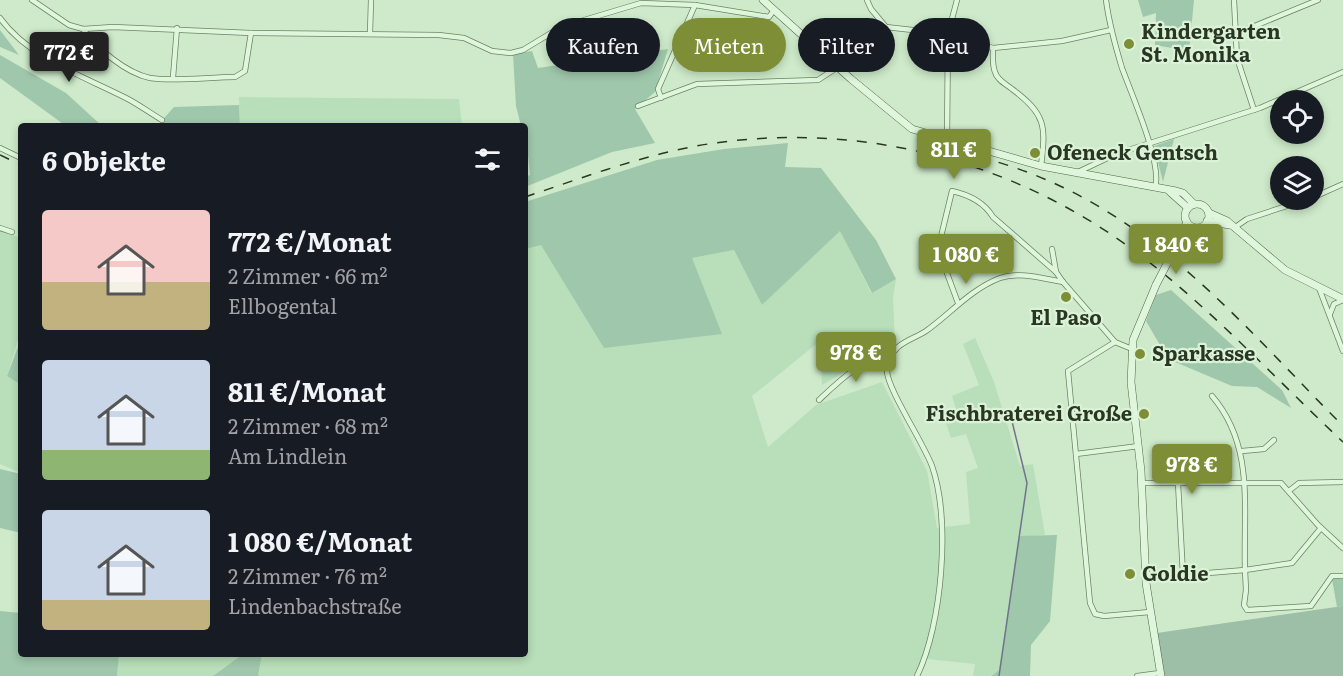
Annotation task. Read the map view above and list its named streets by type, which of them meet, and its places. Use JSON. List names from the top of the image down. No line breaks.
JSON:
{"places":["Kindergarten St. Monika","Ofeneck Gentsch","El Paso","Sparkasse","Fischbraterei Große","Goldie"],"page":{"chip":["Kaufen","Mieten","Filter","Neu"],"price":["772 €","811 €","1 840 €","1 080 €","978 €","978 €"],"heading":"6 Objekte","list":[{"name":"772 €/Monat","note":"2 Zimmer · 66 m² · Ellbogental"},{"name":"811 €/Monat","note":"2 Zimmer · 68 m² · Am Lindlein"},{"name":"1 080 €/Monat","note":"2 Zimmer · 76 m² · Lindenbachstraße"}]}}
